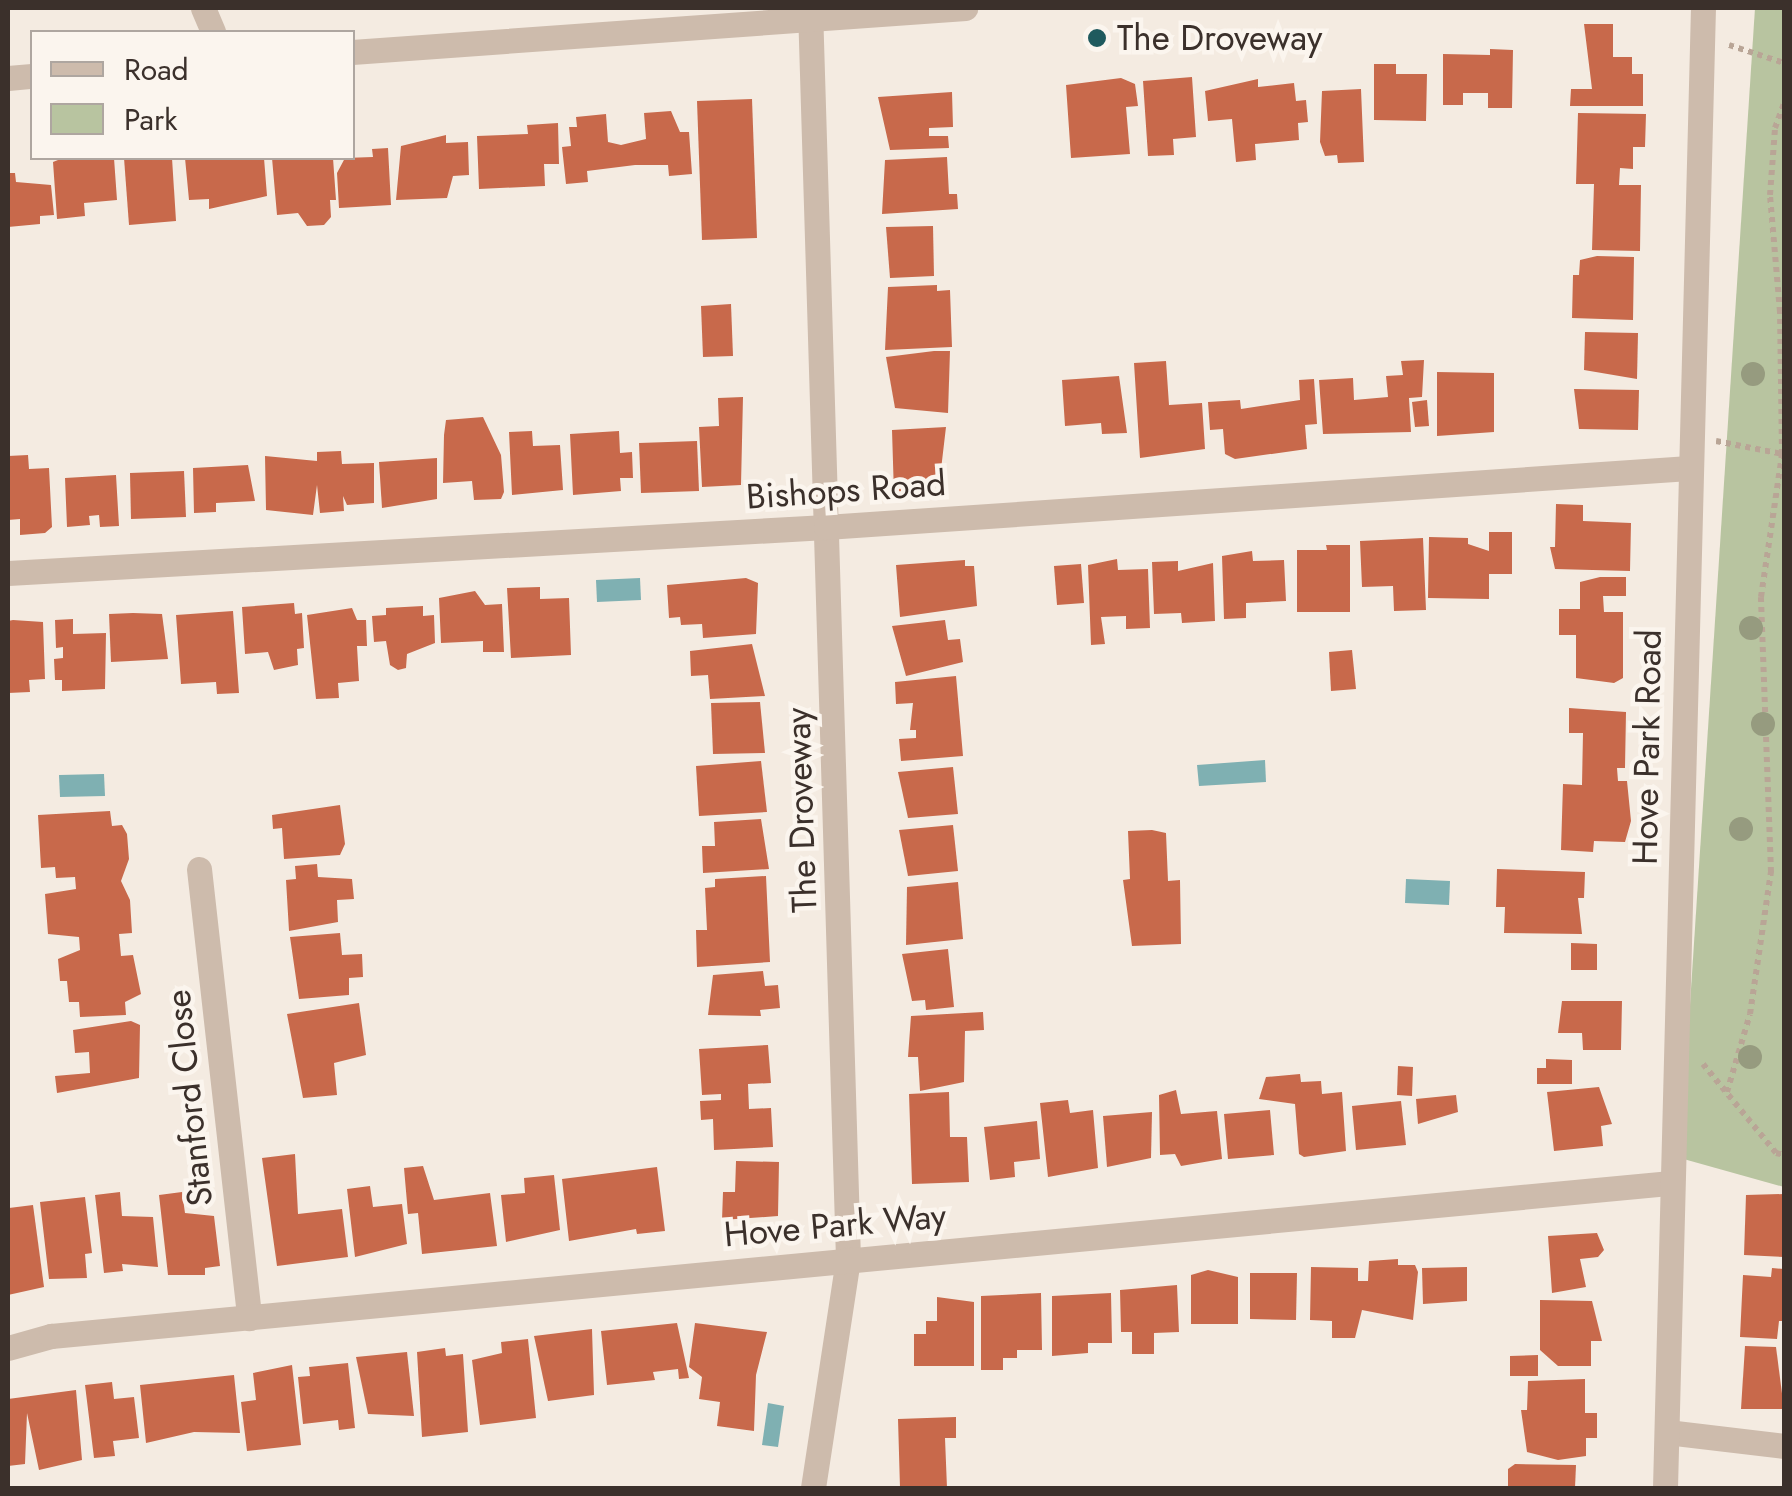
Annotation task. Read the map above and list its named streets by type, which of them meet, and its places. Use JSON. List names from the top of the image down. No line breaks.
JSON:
{"streets":{"street":["Bishops Road","Hove Park Road","The Droveway","Stanford Close","Hove Park Way"]},"crossings":[["Bishops Road","Hove Park Road"],["Bishops Road","The Droveway"],["Hove Park Road","Hove Park Way"],["The Droveway","Hove Park Way"],["Stanford Close","Hove Park Way"]],"places":["The Droveway"],"legend":["Road","Park"]}
